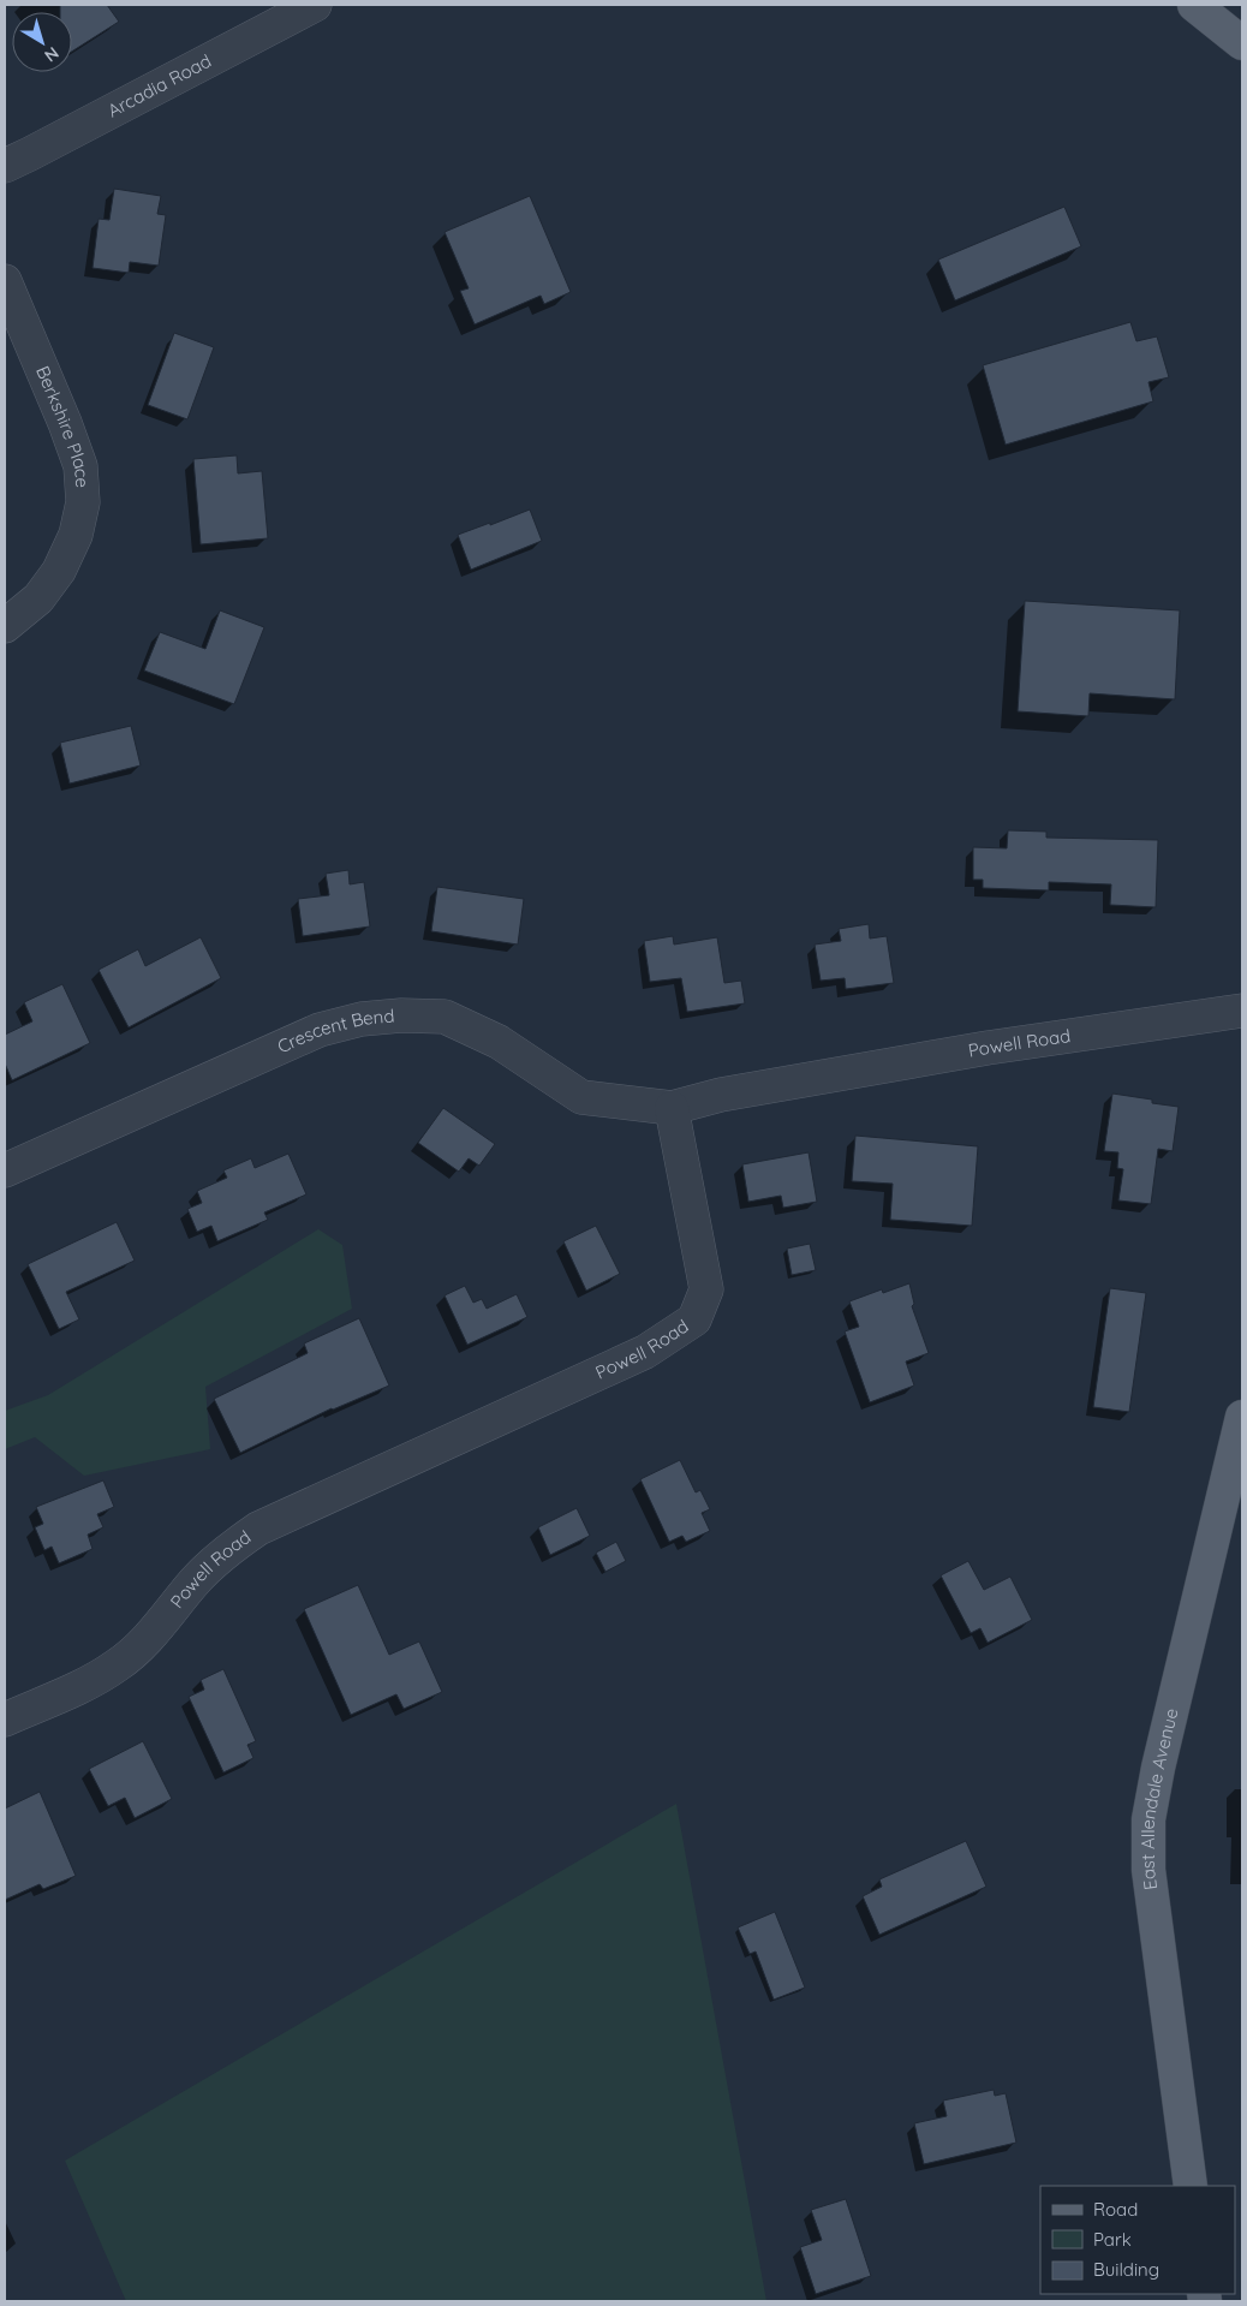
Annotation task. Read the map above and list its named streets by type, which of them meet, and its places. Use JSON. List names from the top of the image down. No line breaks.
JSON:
{"streets":{"main road":["East Allendale Avenue"],"street":["Arcadia Road","Berkshire Place","Crescent Bend","Powell Road"]},"crossings":[["Crescent Bend","Powell Road"]],"legend":["Road","Park","Building"],"north":"bottom right"}
